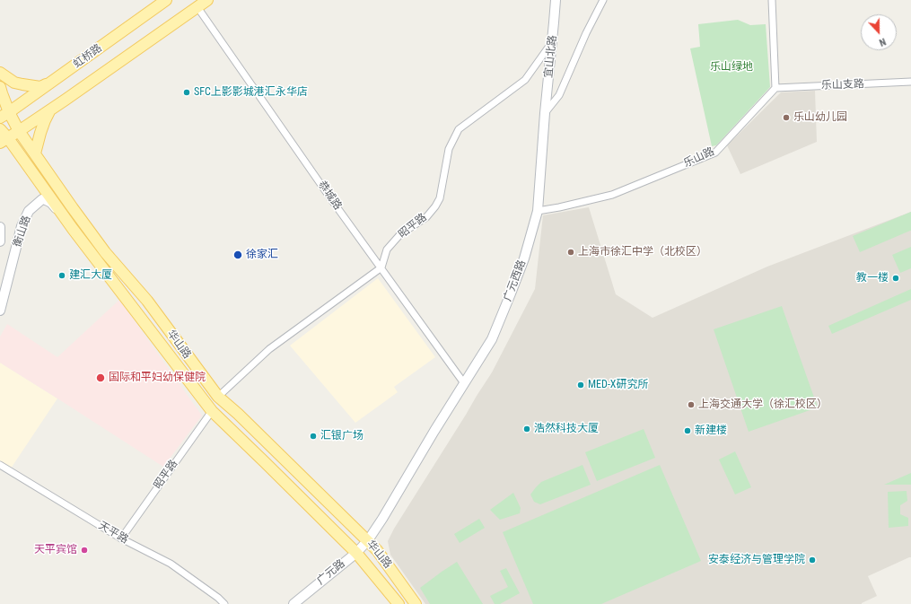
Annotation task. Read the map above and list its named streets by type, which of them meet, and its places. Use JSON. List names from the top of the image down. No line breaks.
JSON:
{"streets":{"main road":["虹桥路","华山路"],"street":["宜山北路","乐山支路","乐山路","恭城路","昭平路","衡山路","广元西路","天平路","广元路"]},"crossings":[["虹桥路","恭城路"],["虹桥路","华山路"],["宜山北路","昭平路"],["宜山北路","广元西路"],["乐山支路","乐山路"],["乐山路","广元西路"],["恭城路","昭平路"],["恭城路","广元西路"],["昭平路","华山路"],["昭平路","天平路"],["衡山路","华山路"],["广元西路","华山路"],["广元西路","广元路"],["华山路","广元路"]],"parks":["乐山绿地"],"places":["SFC上影影城港汇永华店","乐山幼儿园","上海市徐汇中学（北校区）","徐家汇","建汇大厦","教一楼","国际和平妇幼保健院","MED-X研究所","上海交通大学（徐汇校区）","浩然科技大厦","新建楼","汇银广场","天平宾馆","安泰经济与管理学院"],"north":"bottom"}
